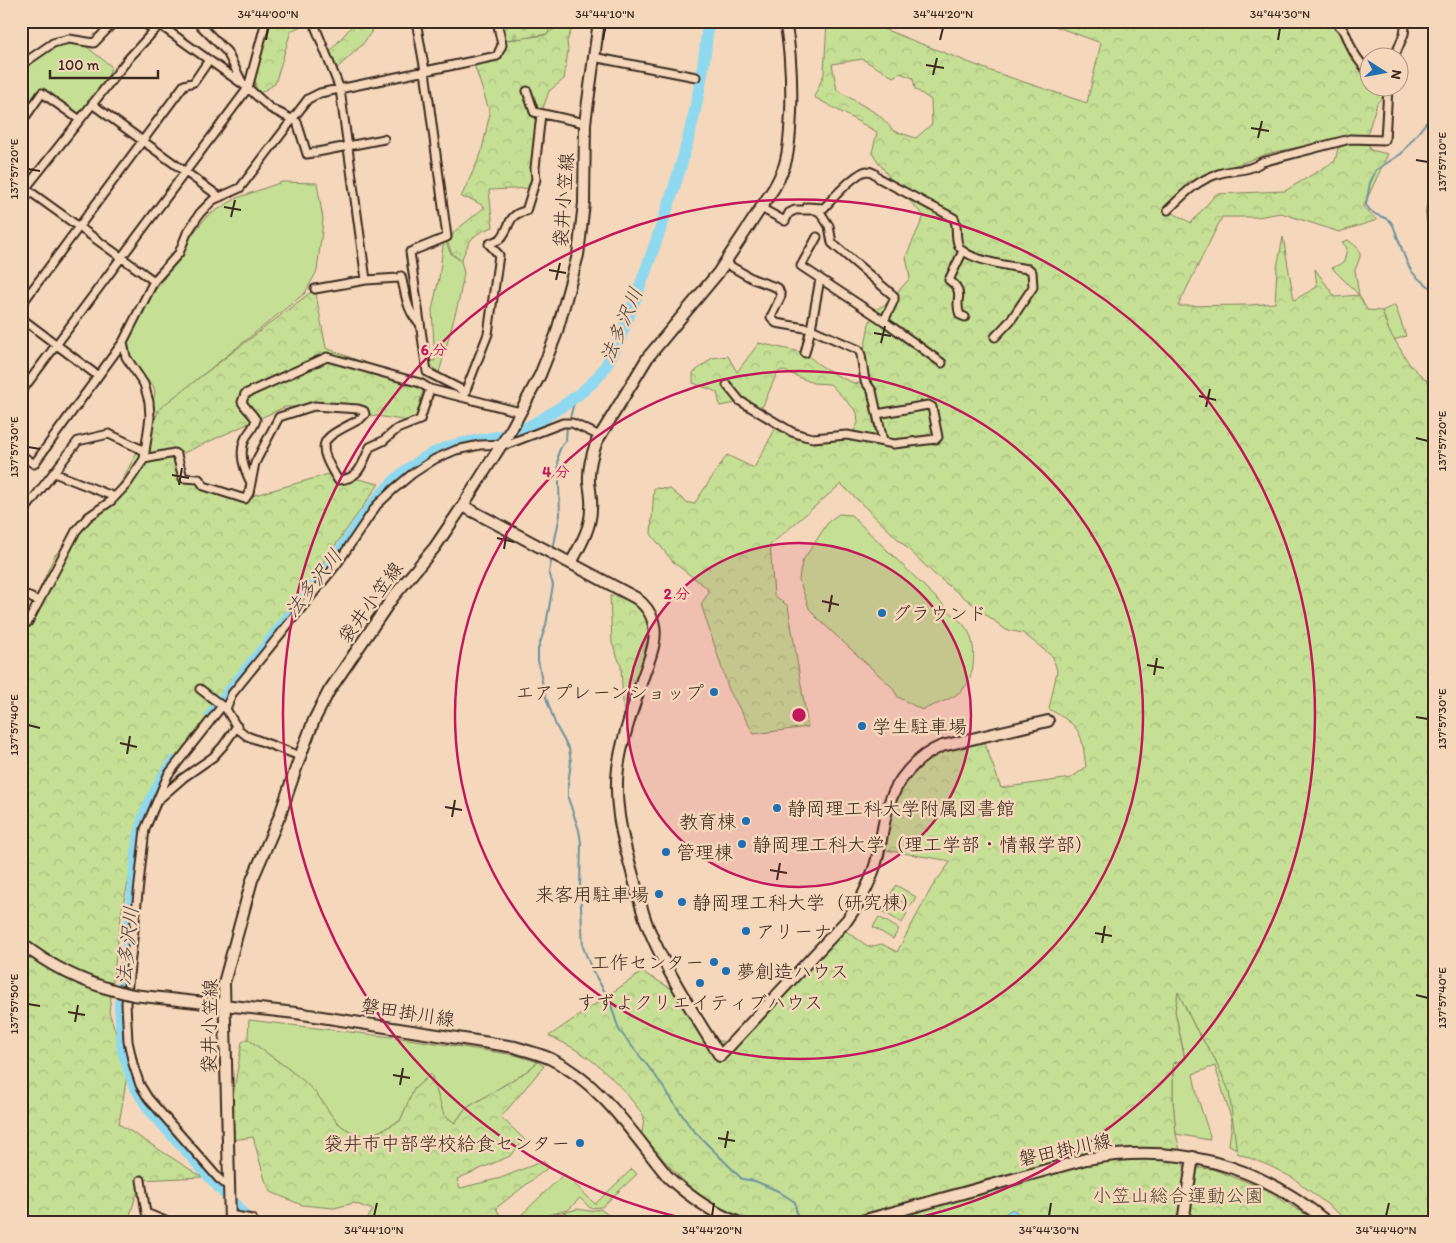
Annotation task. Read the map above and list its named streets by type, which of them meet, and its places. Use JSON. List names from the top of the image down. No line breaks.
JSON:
{"streets":{"main road":["袋井小笠線","磐田掛川線"]},"crossings":[["袋井小笠線","磐田掛川線"]],"water":["法多沢川"],"parks":["小笠山総合運動公園"],"places":["グラウンド","エアプレーンショップ","学生駐車場","静岡理工科大学附属図書館","教育棟","静岡理工科大学（理工学部・情報学部）","管理棟","来客用駐車場","静岡理工科大学（研究棟）","アリーナ","工作センター","夢創造ハウス","すずよクリエイティブハウス","袋井市中部学校給食センター"],"scale_bar":"100 m","north":"right","coordinates":["34°44'00\"N","34°44'10\"N","34°44'20\"N","34°44'30\"N","137°57'10\"E","137°57'20\"E","137°57'30\"E","137°57'40\"E","137°57'50\"E","34°44'40\"N"],"rings":["6 分","4 分","2 分"]}
